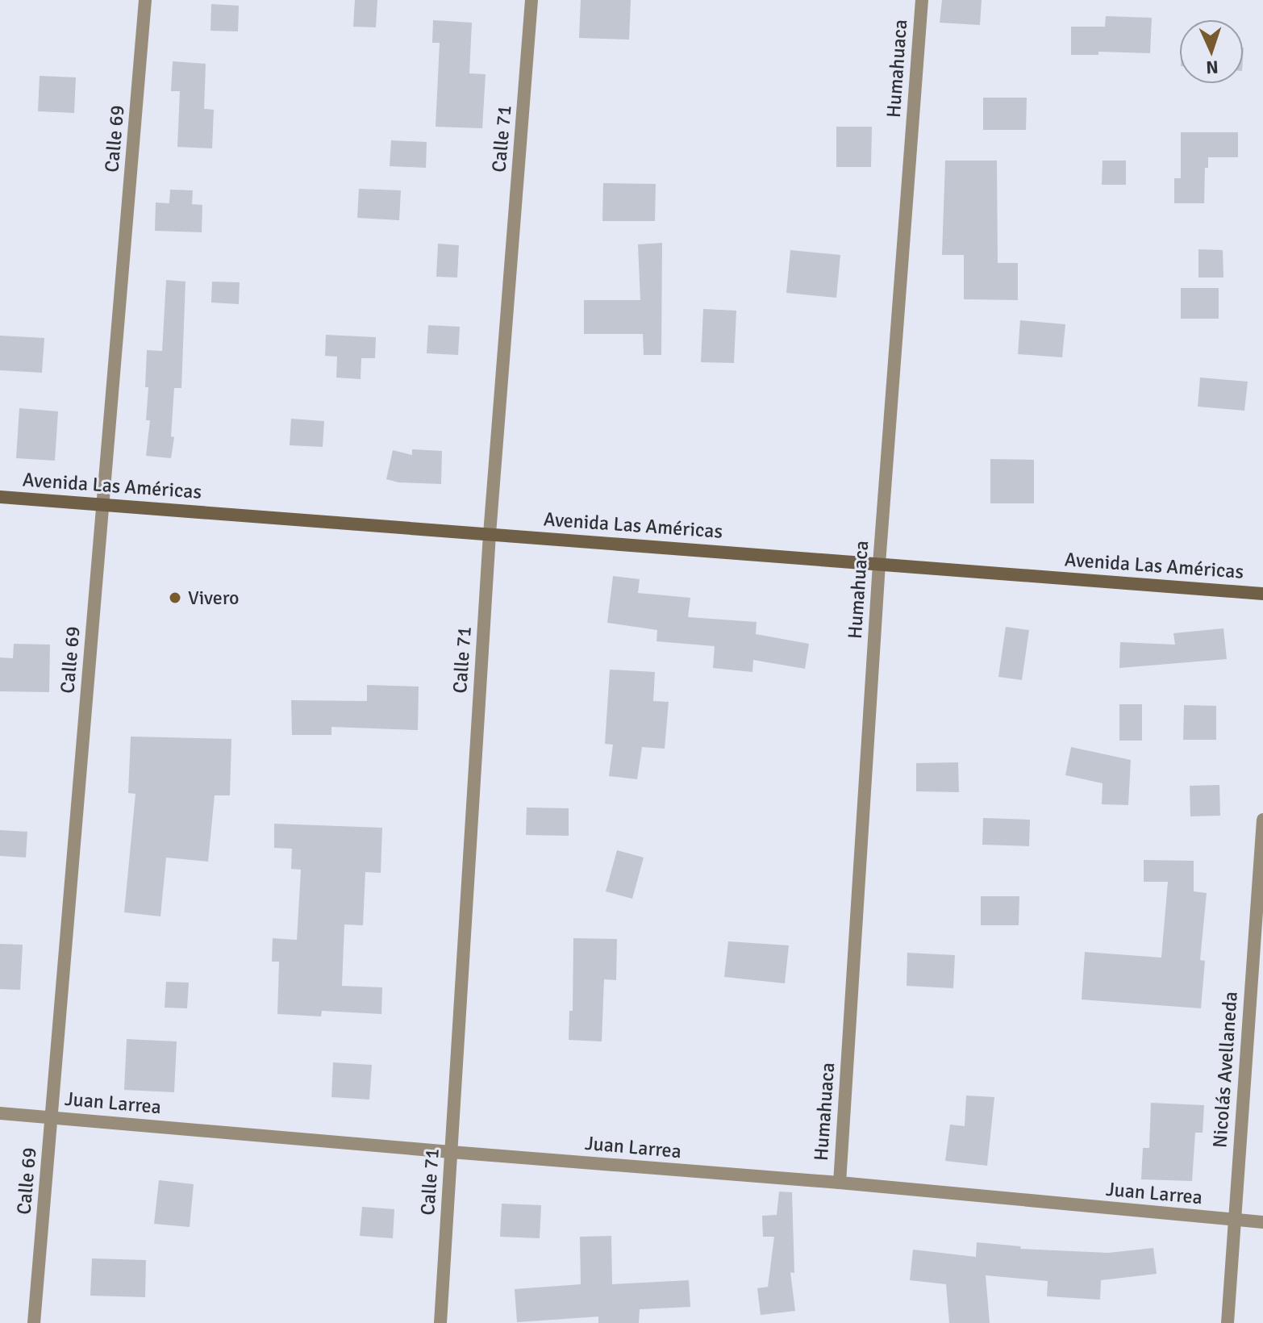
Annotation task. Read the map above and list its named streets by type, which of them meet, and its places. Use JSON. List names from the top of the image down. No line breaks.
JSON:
{"streets":{"main road":["Avenida Las Américas"],"street":["Humahuaca","Calle 69","Calle 71","Nicolás Avellaneda","Juan Larrea"]},"crossings":[["Humahuaca","Avenida Las Américas"],["Humahuaca","Juan Larrea"],["Calle 69","Avenida Las Américas"],["Calle 69","Juan Larrea"],["Calle 71","Avenida Las Américas"],["Calle 71","Juan Larrea"],["Nicolás Avellaneda","Juan Larrea"]],"places":["Vivero"],"north":"bottom"}
